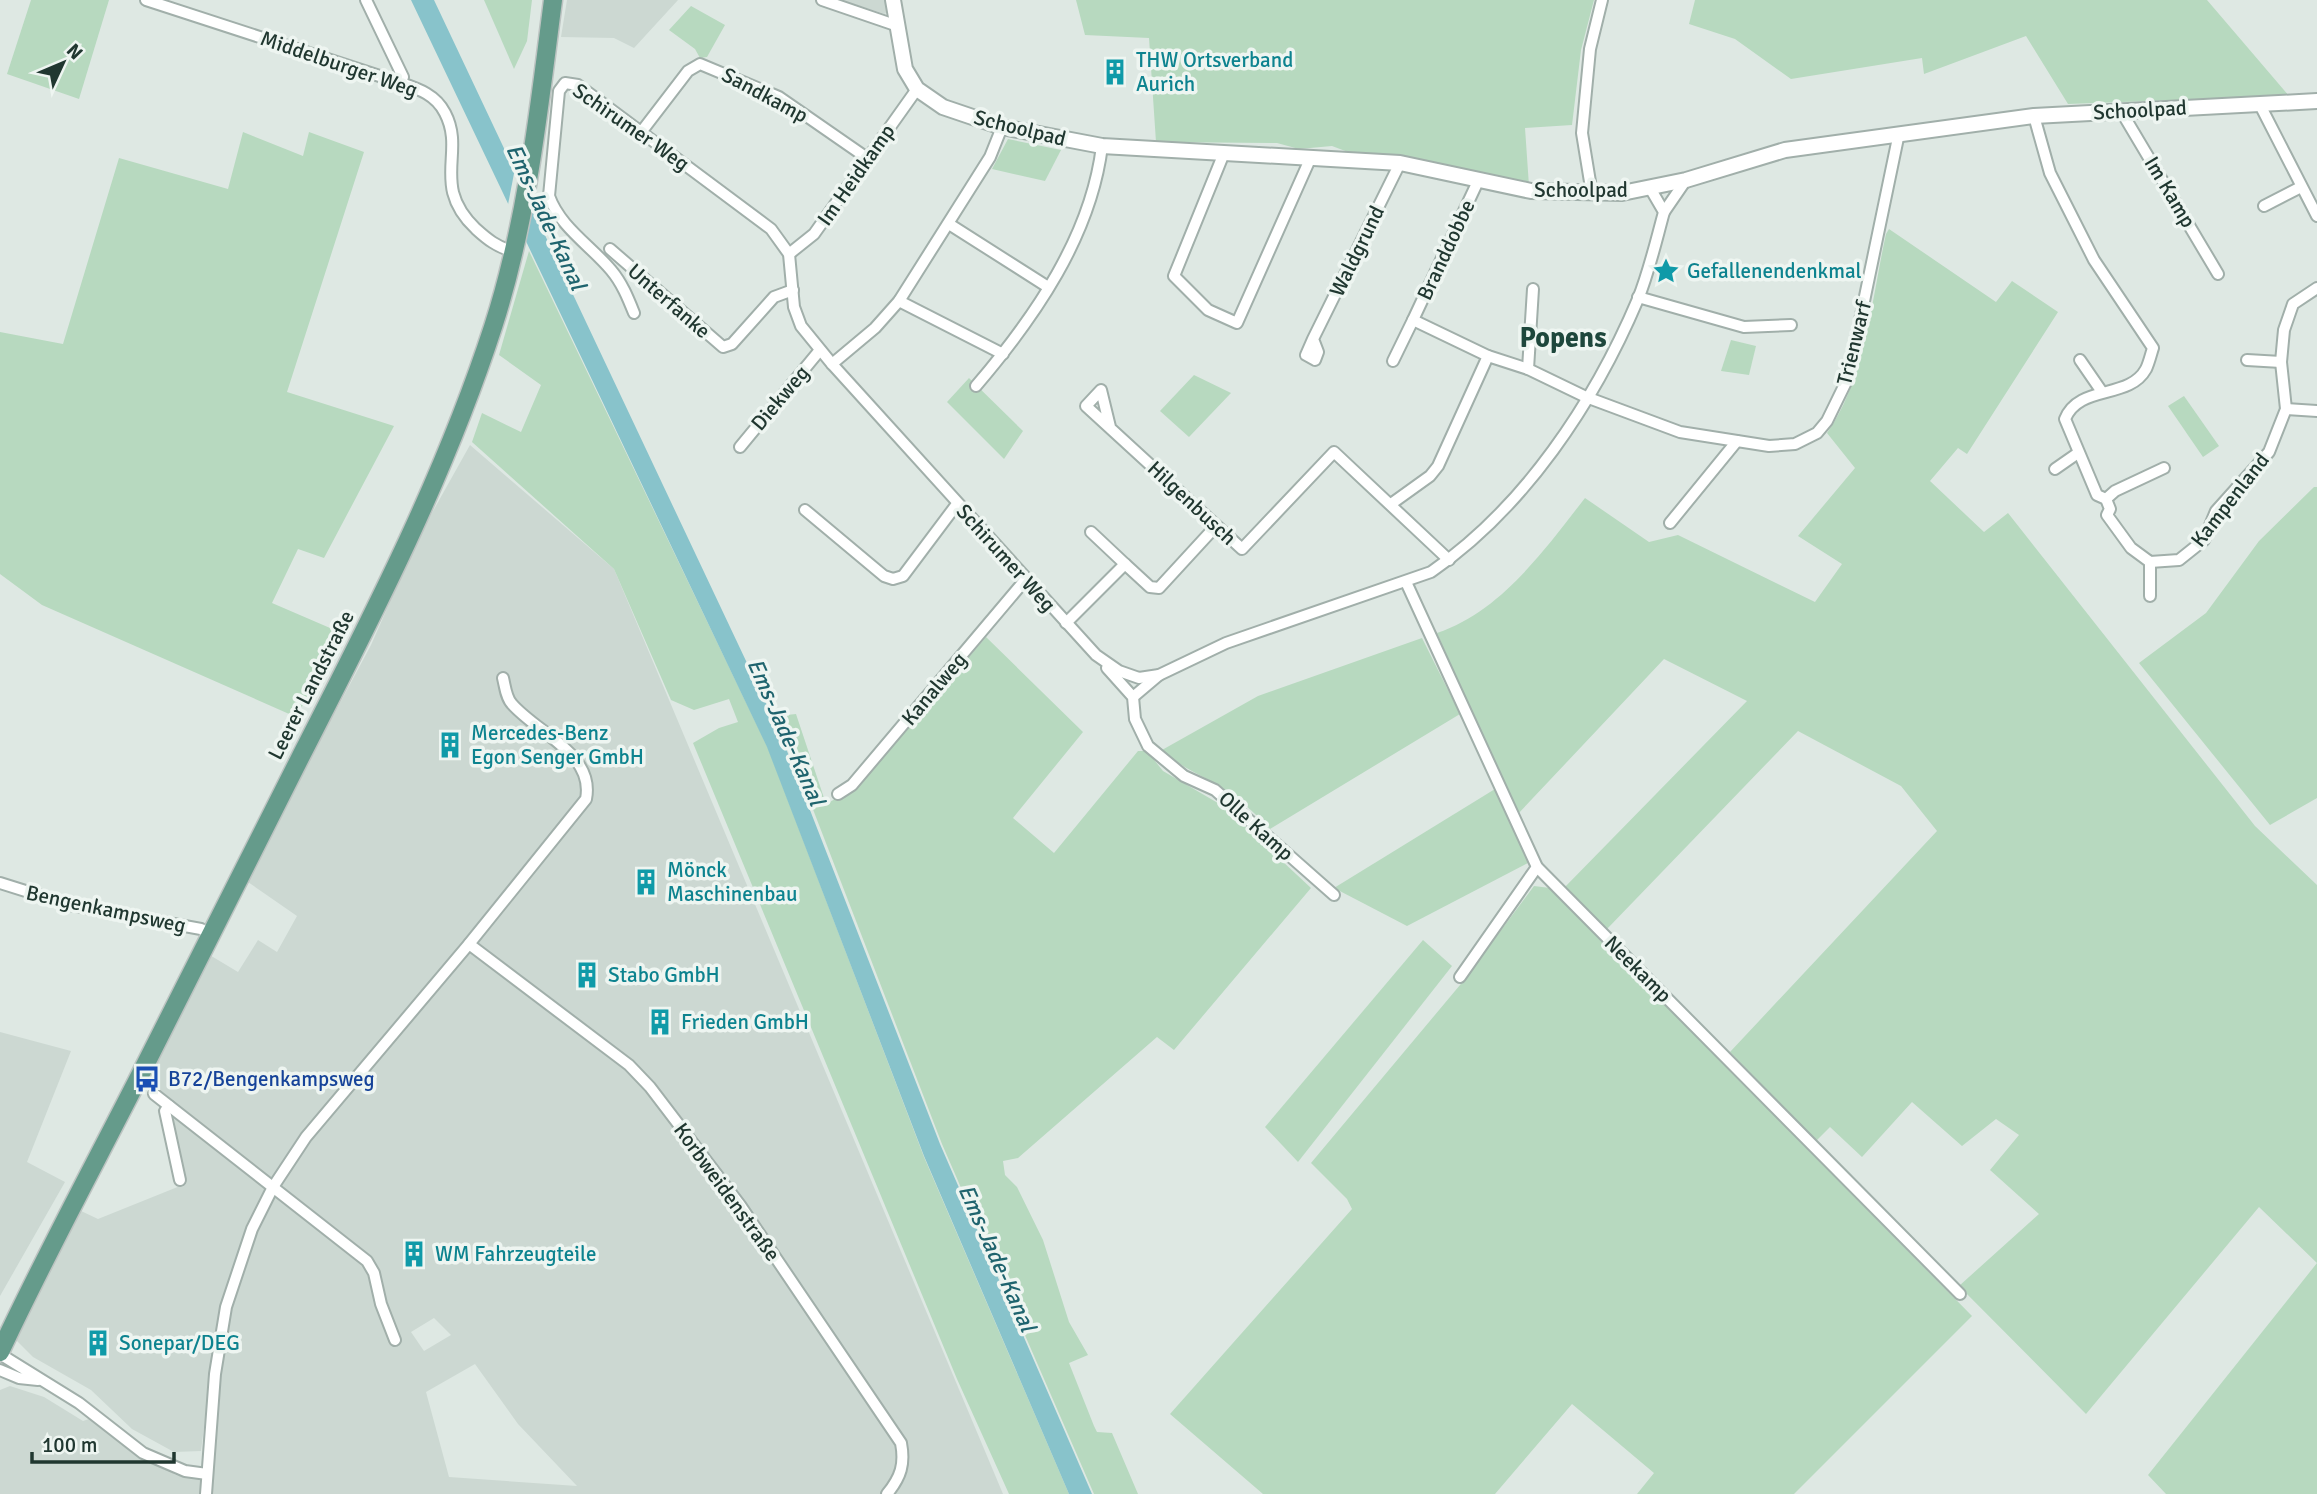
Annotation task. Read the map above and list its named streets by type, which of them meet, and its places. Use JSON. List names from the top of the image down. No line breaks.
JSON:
{"streets":{"main road":["Leerer Landstraße"],"street":["Middelburger Weg","Sandkamp","Schoolpad","Schirumer Weg","Im Heidkamp","Im Kamp","Branddobbe","Waldgrund","Unterfanke","Trienwarf","Diekweg","Kampenland","Hilgenbusch","Kanalweg","Olle Kamp","Bengenkampsweg","Neekamp","Korbweidenstraße"]},"crossings":[["Middelburger Weg","Leerer Landstraße"],["Sandkamp","Schirumer Weg"],["Sandkamp","Im Heidkamp"],["Schoolpad","Im Heidkamp"],["Schoolpad","Im Kamp"],["Schoolpad","Branddobbe"],["Schoolpad","Waldgrund"],["Schoolpad","Trienwarf"],["Schirumer Weg","Im Heidkamp"],["Schirumer Weg","Unterfanke"],["Schirumer Weg","Diekweg"],["Schirumer Weg","Kanalweg"],["Schirumer Weg","Olle Kamp"],["Branddobbe","Trienwarf"],["Leerer Landstraße","Bengenkampsweg"]],"districts":["Popens"],"water":["Ems-Jade-Kanal"],"places":{"building":["THW Ortsverband Aurich","Mercedes-Benz Egon Senger GmbH","Mönck Maschinenbau","Stabo GmbH","Frieden GmbH","WM Fahrzeugteile","Sonepar/DEG"],"place":["Gefallenendenkmal"],"bus stop":["B72/Bengenkampsweg"]},"scale_bar":"100 m","north":"top right"}
